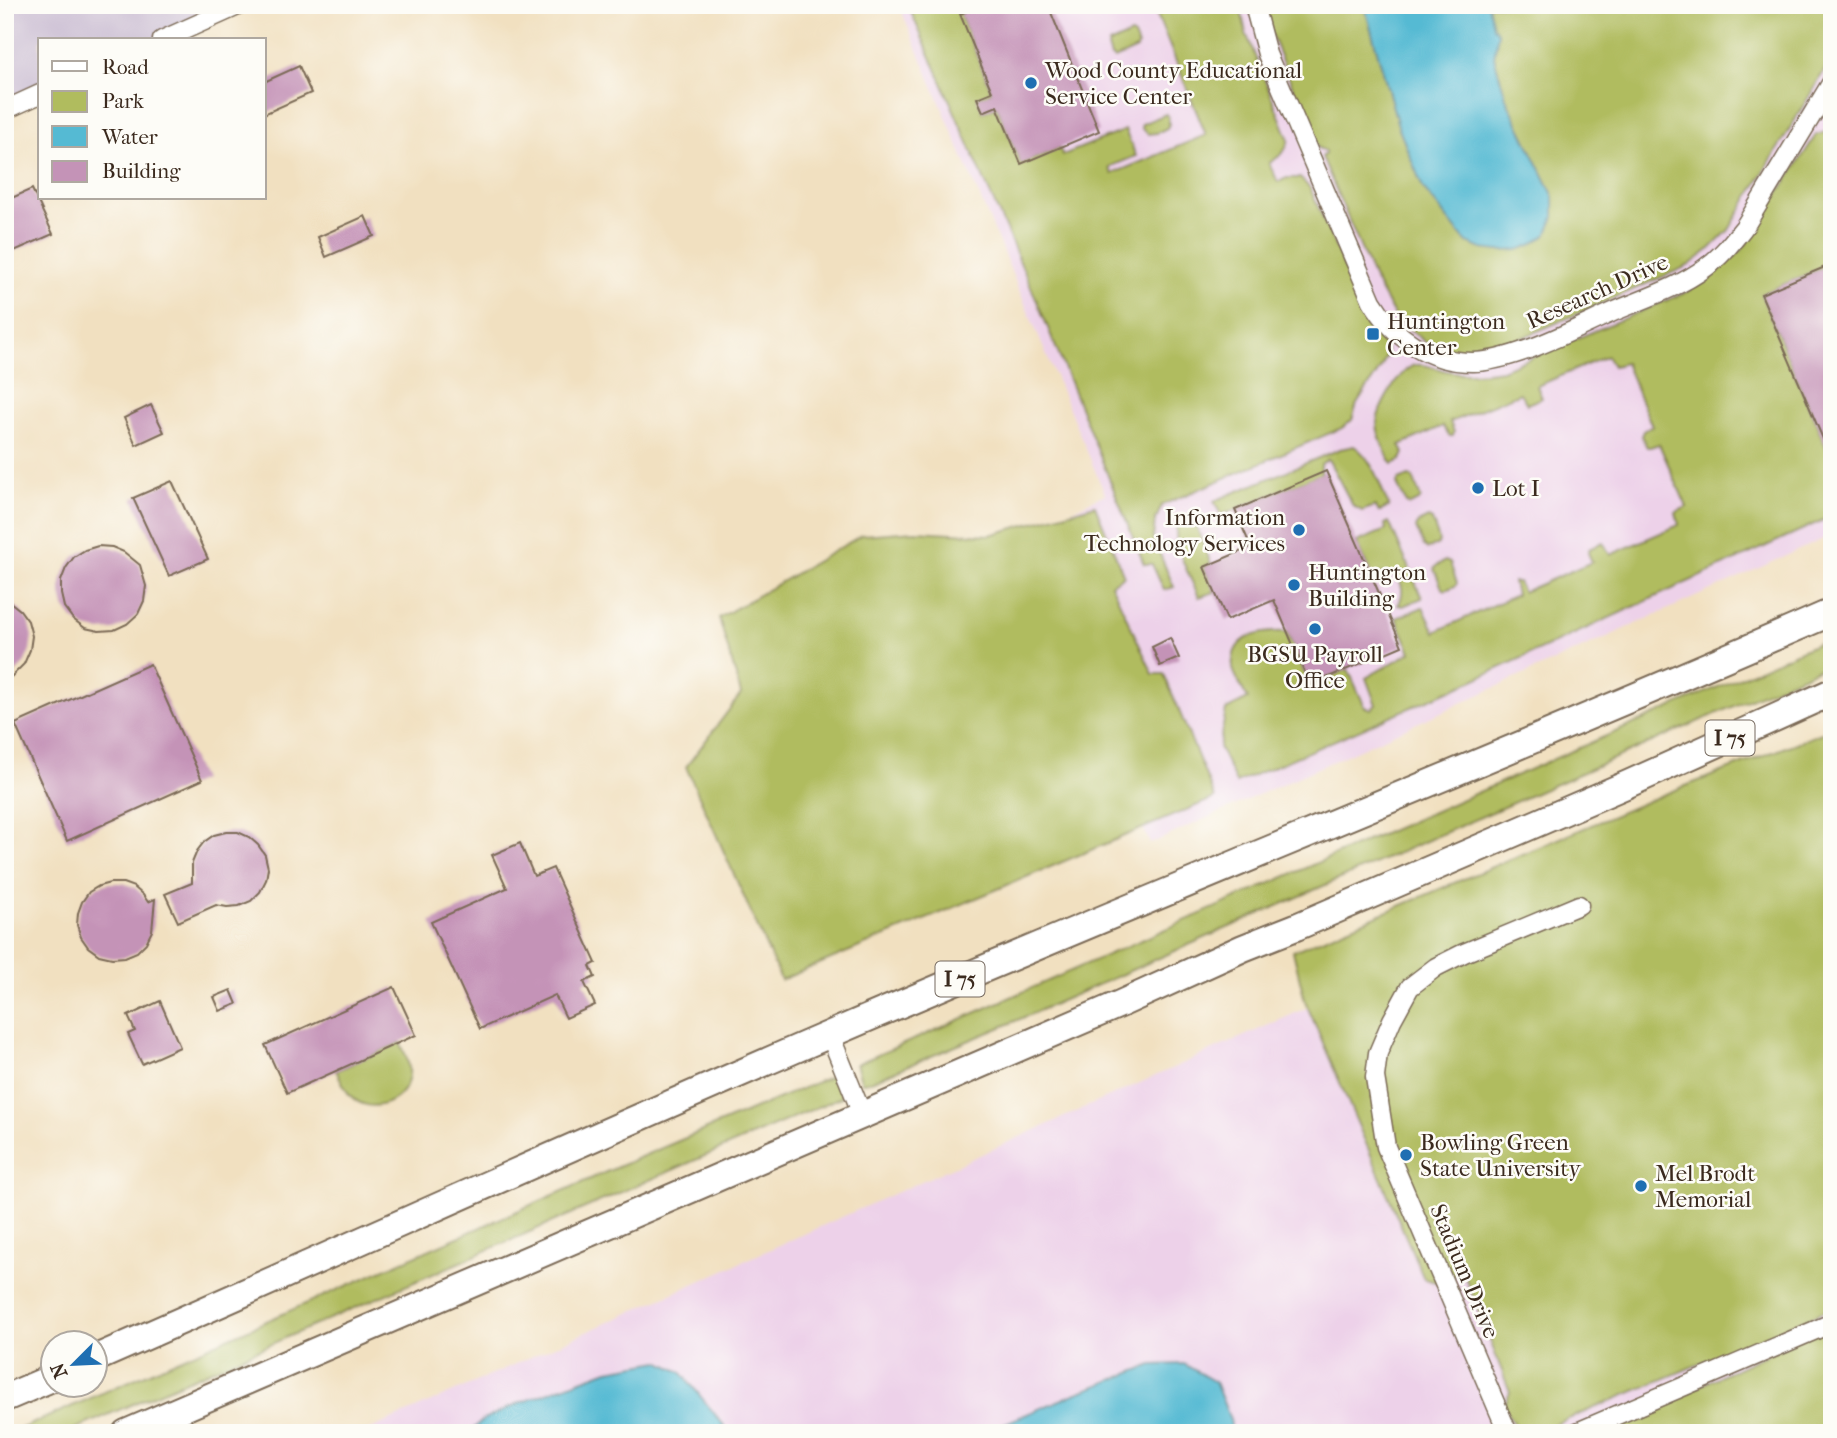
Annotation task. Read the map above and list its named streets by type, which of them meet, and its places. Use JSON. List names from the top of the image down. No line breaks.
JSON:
{"streets":{"highway":["I 75"],"street":["Research Drive","Stadium Drive"]},"places":{"other":["Wood County Educational Service Center","Lot I","Information Technology Services","Huntington Building","BGSU Payroll Office","Bowling Green State University","Mel Brodt Memorial"],"transit":["Huntington Center"]},"legend":["Road","Park","Water","Building"],"north":"bottom left"}
